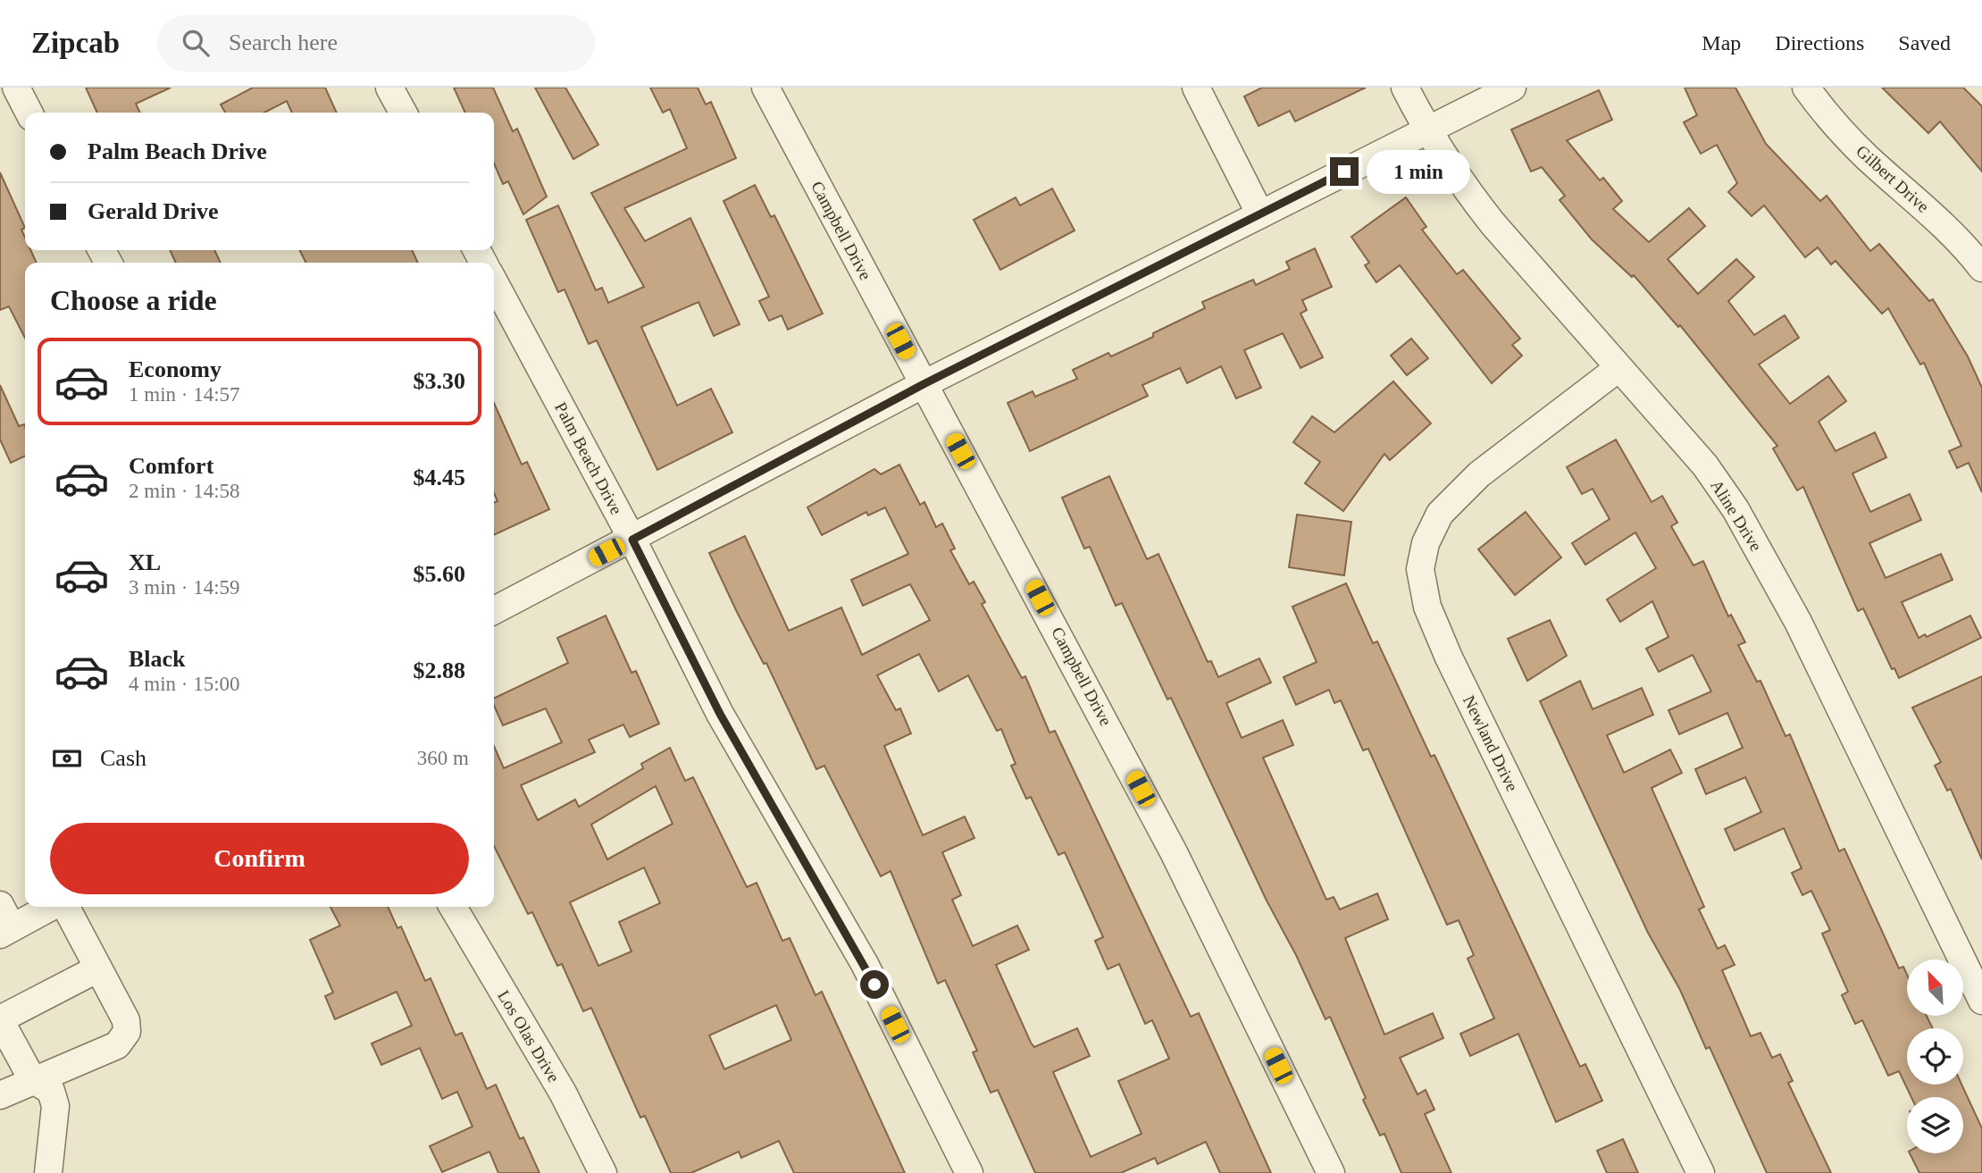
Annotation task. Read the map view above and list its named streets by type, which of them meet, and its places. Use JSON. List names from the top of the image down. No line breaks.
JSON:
{"streets":{"street":["Gilbert Drive","Campbell Drive","Palm Beach Drive","Aline Drive","Newland Drive","Los Olas Drive"]},"crossings":[["Aline Drive","Newland Drive"]],"north":"top left","page":{"header":"Zipcab","search":"Search here","nav":["Map","Directions","Saved"],"banner":["Palm Beach Drive","Gerald Drive"],"bubble":"1 min","heading":"Choose a ride","list":[{"name":"Economy","note":"1 min · 14:57","value":"$3.30"},{"name":"Comfort","note":"2 min · 14:58","value":"$4.45"},{"name":"XL","note":"3 min · 14:59","value":"$5.60"},{"name":"Black","note":"4 min · 15:00","value":"$2.88"}],"pay":["Cash","360 m"],"buttons":"Confirm"}}
